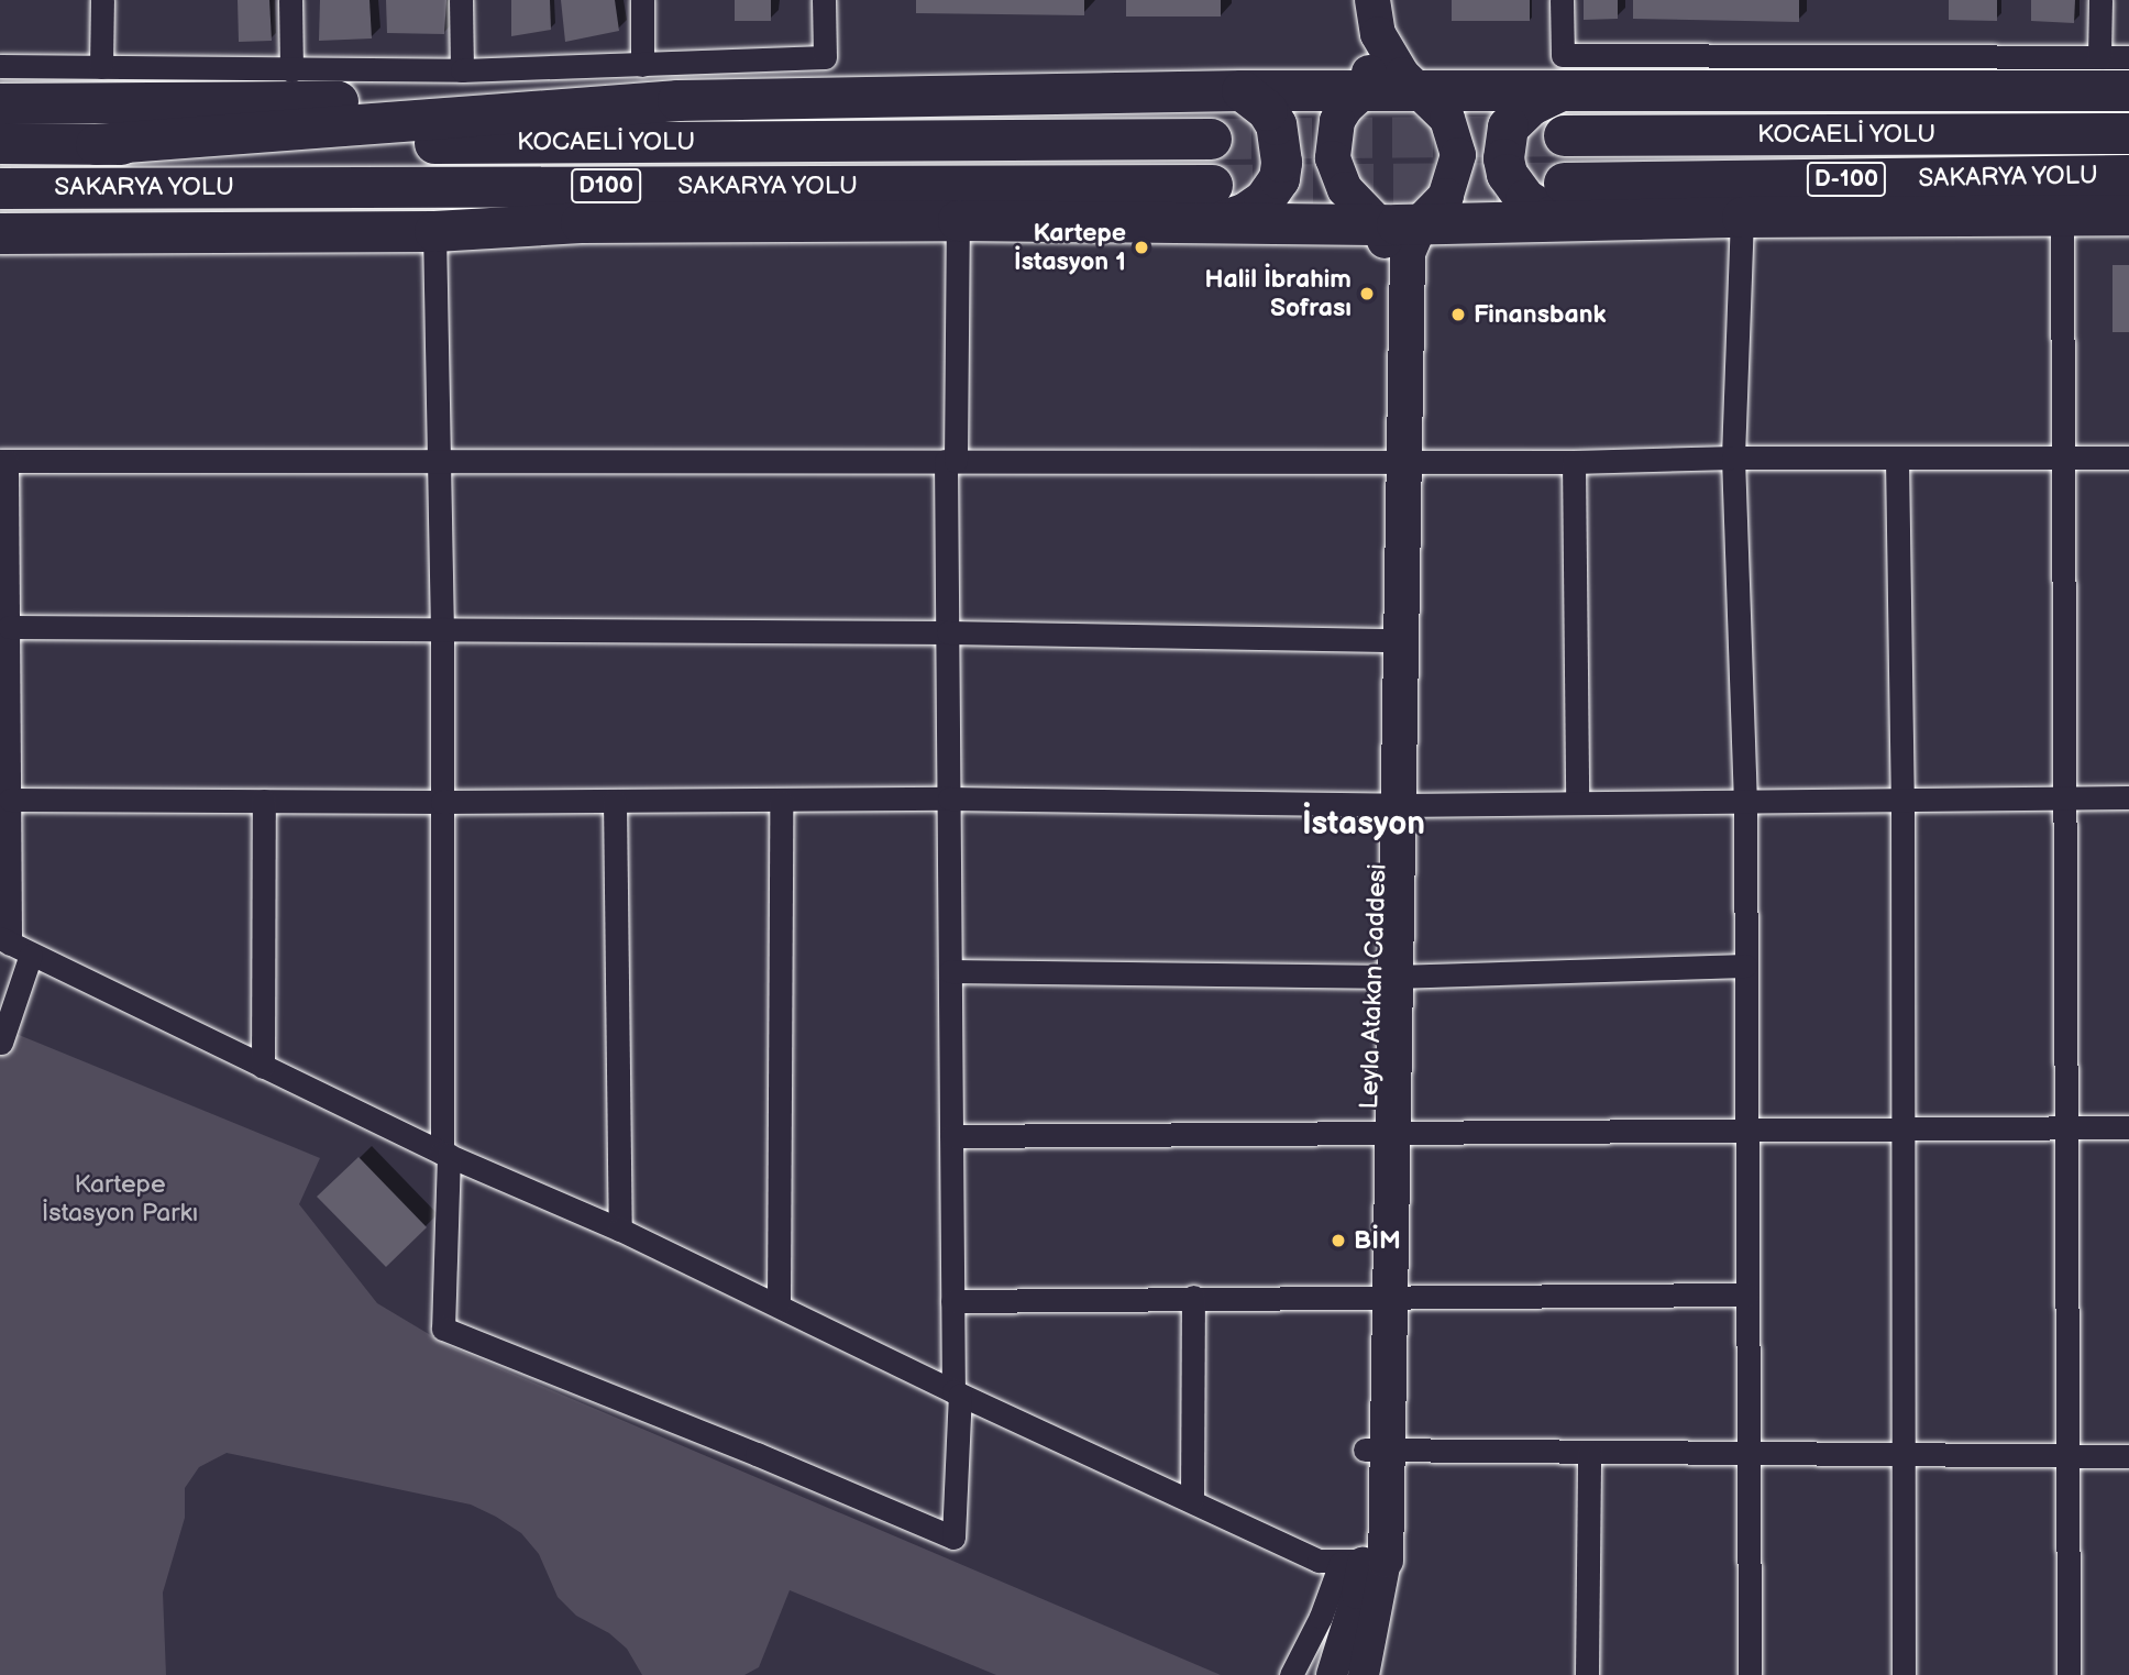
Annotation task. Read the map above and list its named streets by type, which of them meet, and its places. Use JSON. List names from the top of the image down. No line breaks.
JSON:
{"streets":{"highway":["KOCAELİ YOLU","SAKARYA YOLU","D-100","D100"],"main road":["Leyla Atakan Caddesi"]},"districts":["İstasyon"],"parks":["Kartepe İstasyon Parkı"],"places":["Kartepe İstasyon 1","Halil İbrahim Sofrası","Finansbank","BİM"]}
